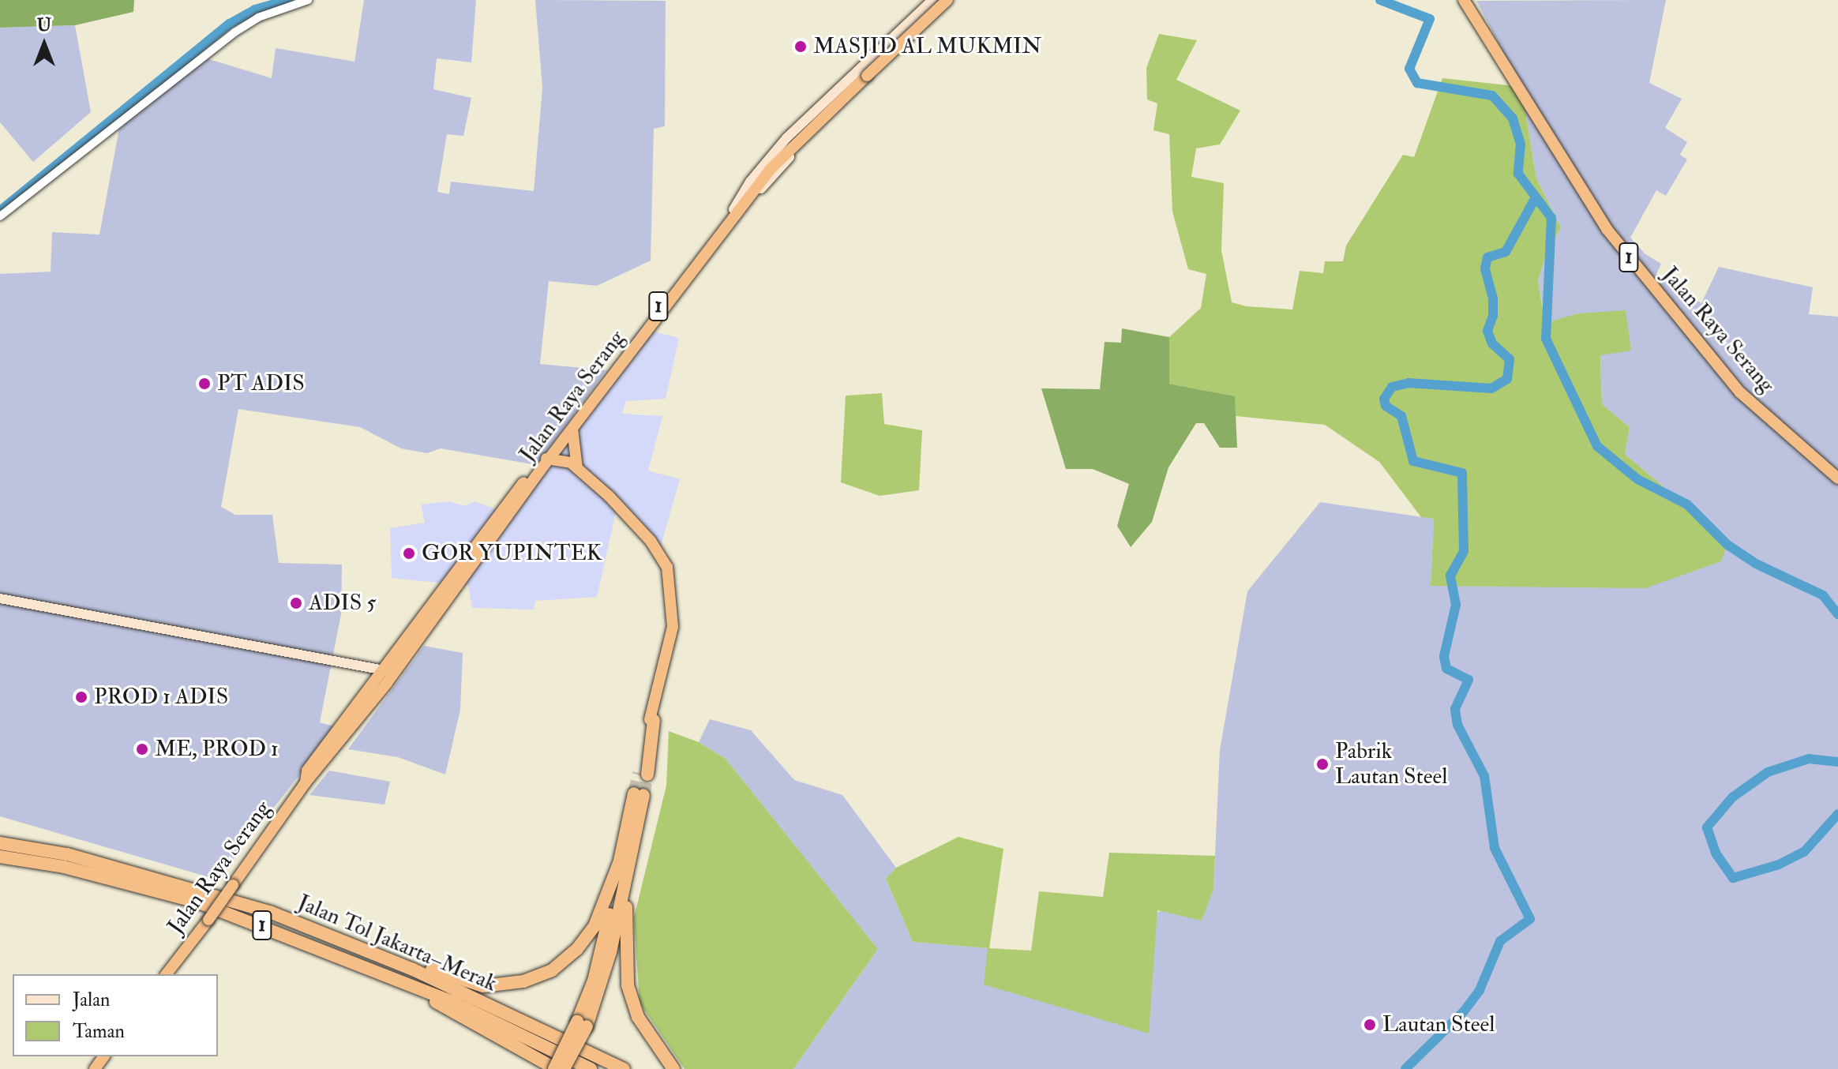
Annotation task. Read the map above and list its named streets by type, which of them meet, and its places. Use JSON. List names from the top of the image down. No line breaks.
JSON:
{"streets":{"highway":["1","Jalan Raya Serang","Jalan Tol Jakarta–Merak"]},"places":["MASJID AL MUKMIN","PT ADIS","GOR YUPINTEK","ADIS 5","PROD 1 ADIS","ME, PROD 1","Pabrik Lautan Steel","Lautan Steel"],"legend":["Jalan","Taman"],"north":"top"}
